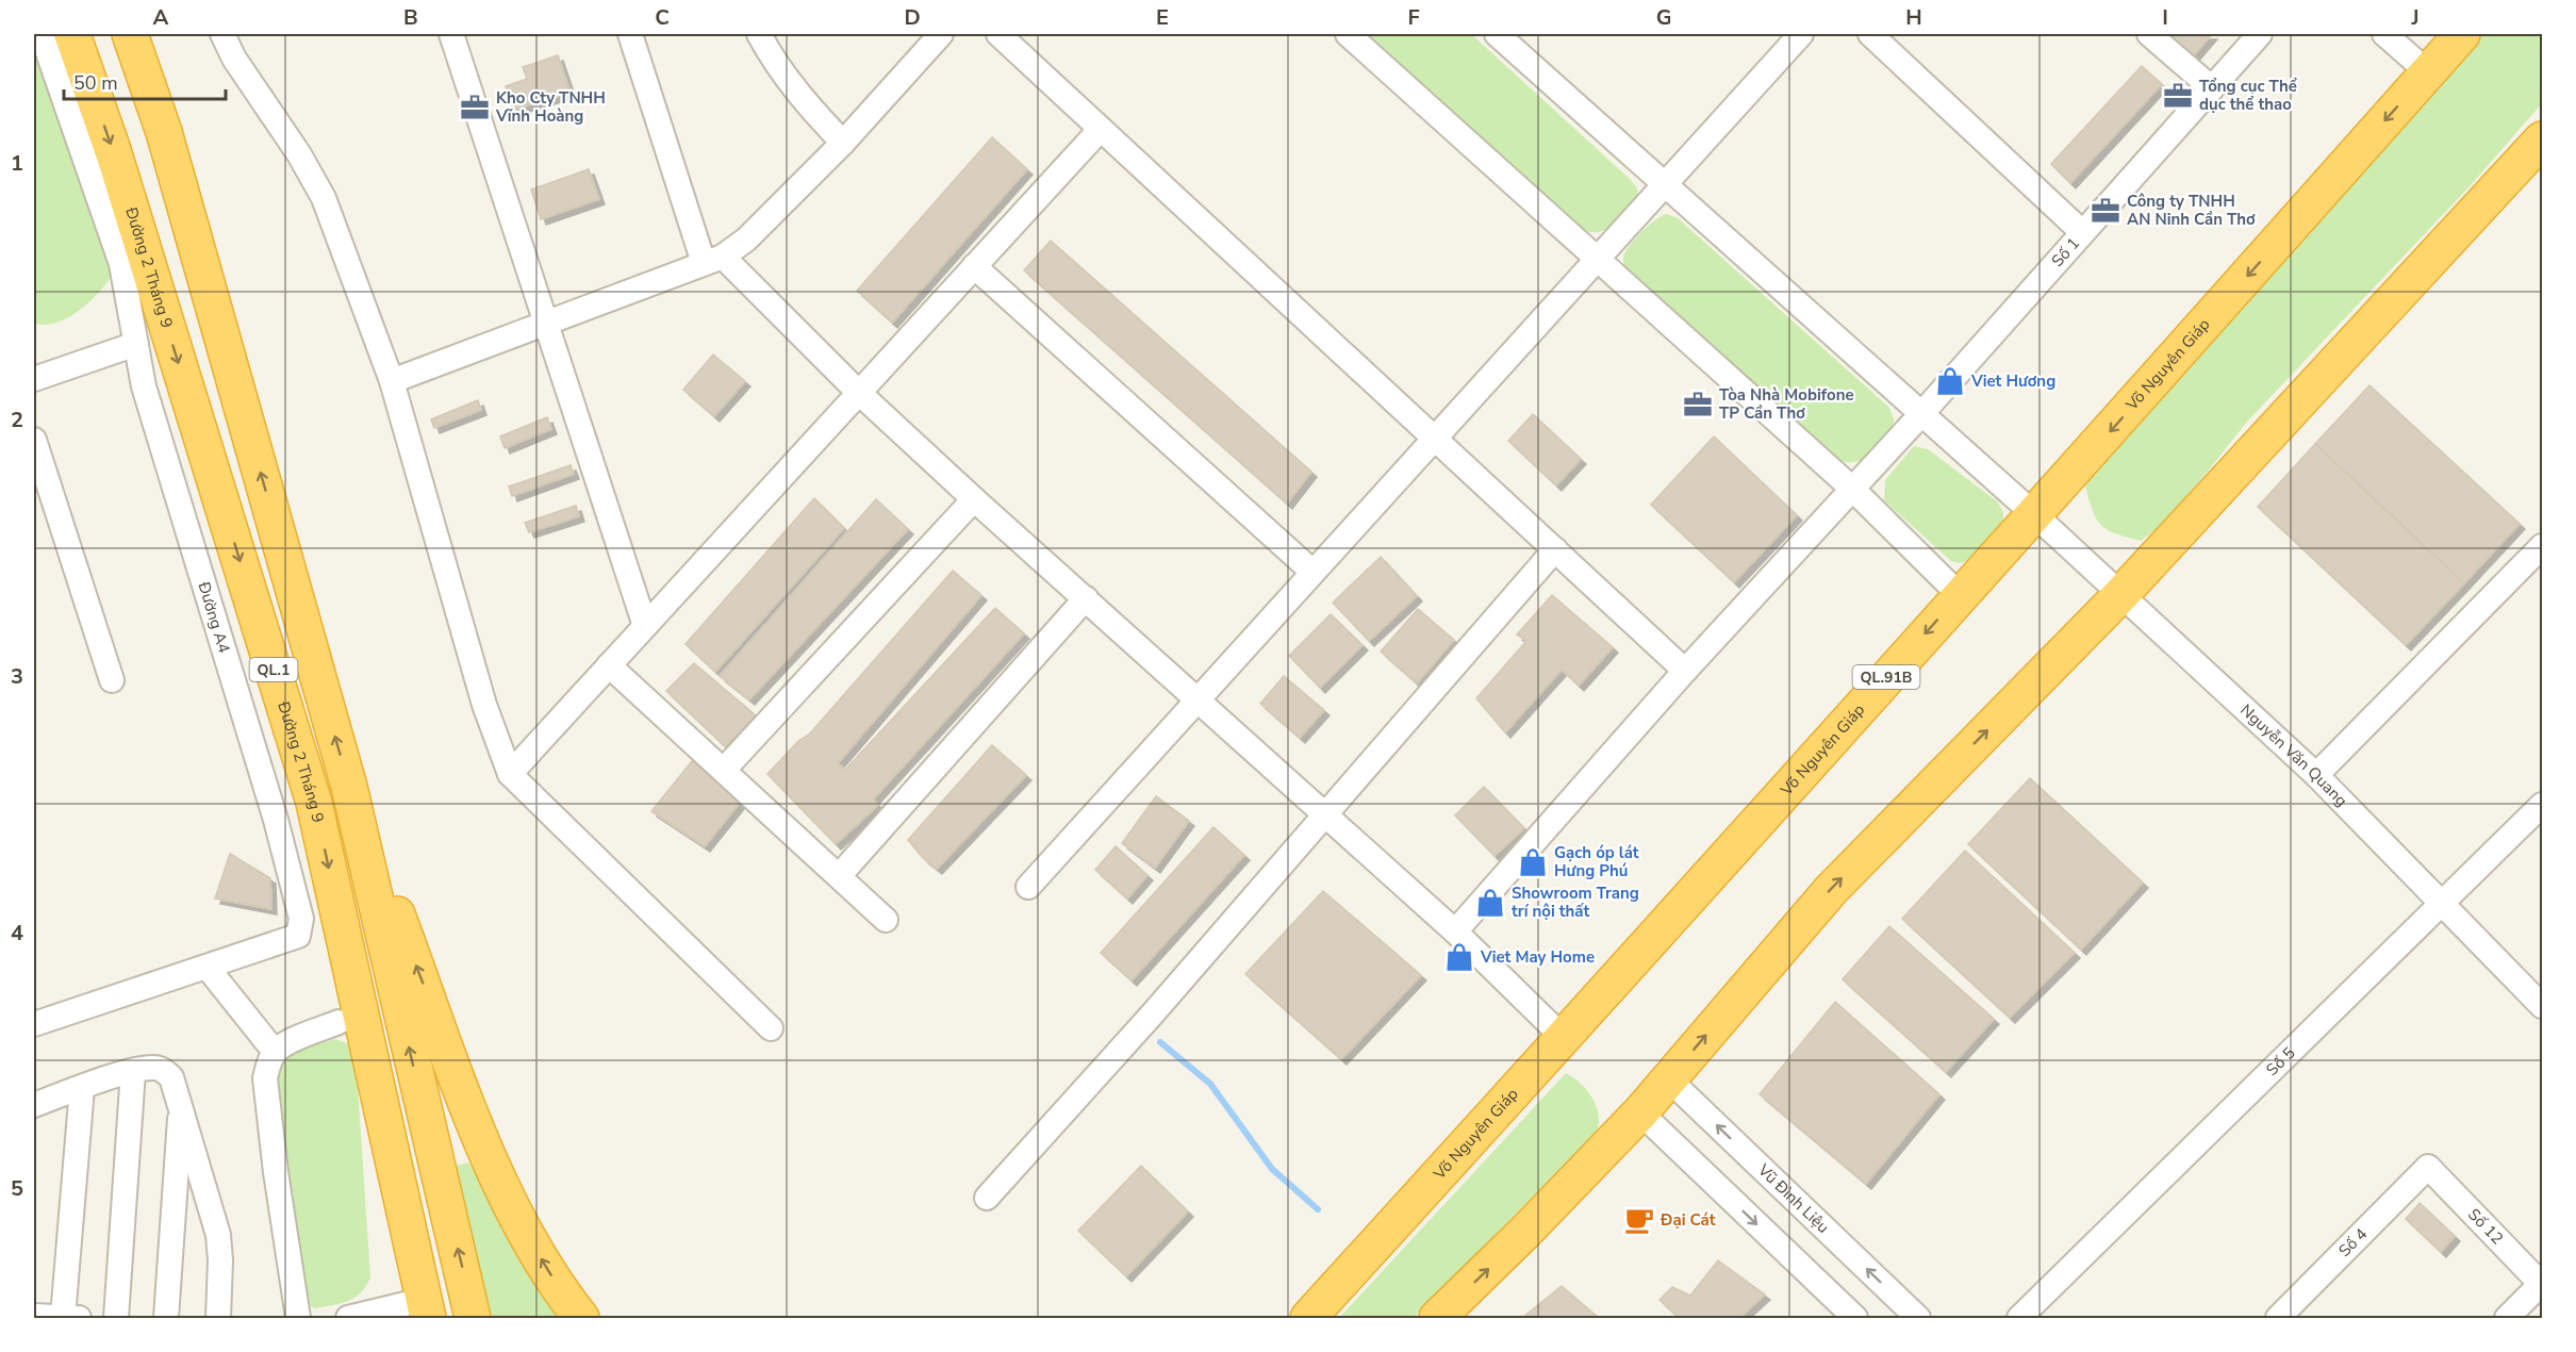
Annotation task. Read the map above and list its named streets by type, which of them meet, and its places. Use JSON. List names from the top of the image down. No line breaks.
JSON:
{"streets":{"highway":["Đường 2 Tháng 9","Võ Nguyên Giáp","QL.1","QL.91B"],"street":["Số 1","Đường A4","Nguyễn Văn Quang","Số 5","Vũ Đình Liệu","Số 12","Số 4"]},"crossings":[["Số 1","Nguyễn Văn Quang"],["Võ Nguyên Giáp","Nguyễn Văn Quang"],["Nguyễn Văn Quang","Số 5"],["Số 12","Số 4"]],"places":{"office":["Tổng cục Thể dục thể thao","Kho Cty TNHH Vĩnh Hoàng","Công ty TNHH AN Ninh Cần Thơ","Tòa Nhà Mobifone TP Cần Thơ"],"shop":["Viet Hương","Gạch óp lát Hưng Phú","Showroom Trang trí nội thất","Viet May Home"],"cafe":["Đại Cát"]},"scale_bar":"50 m","grid":{"columns":["A","B","C","D","E","F","G","H","I","J"],"rows":["1","2","3","4","5"]}}
